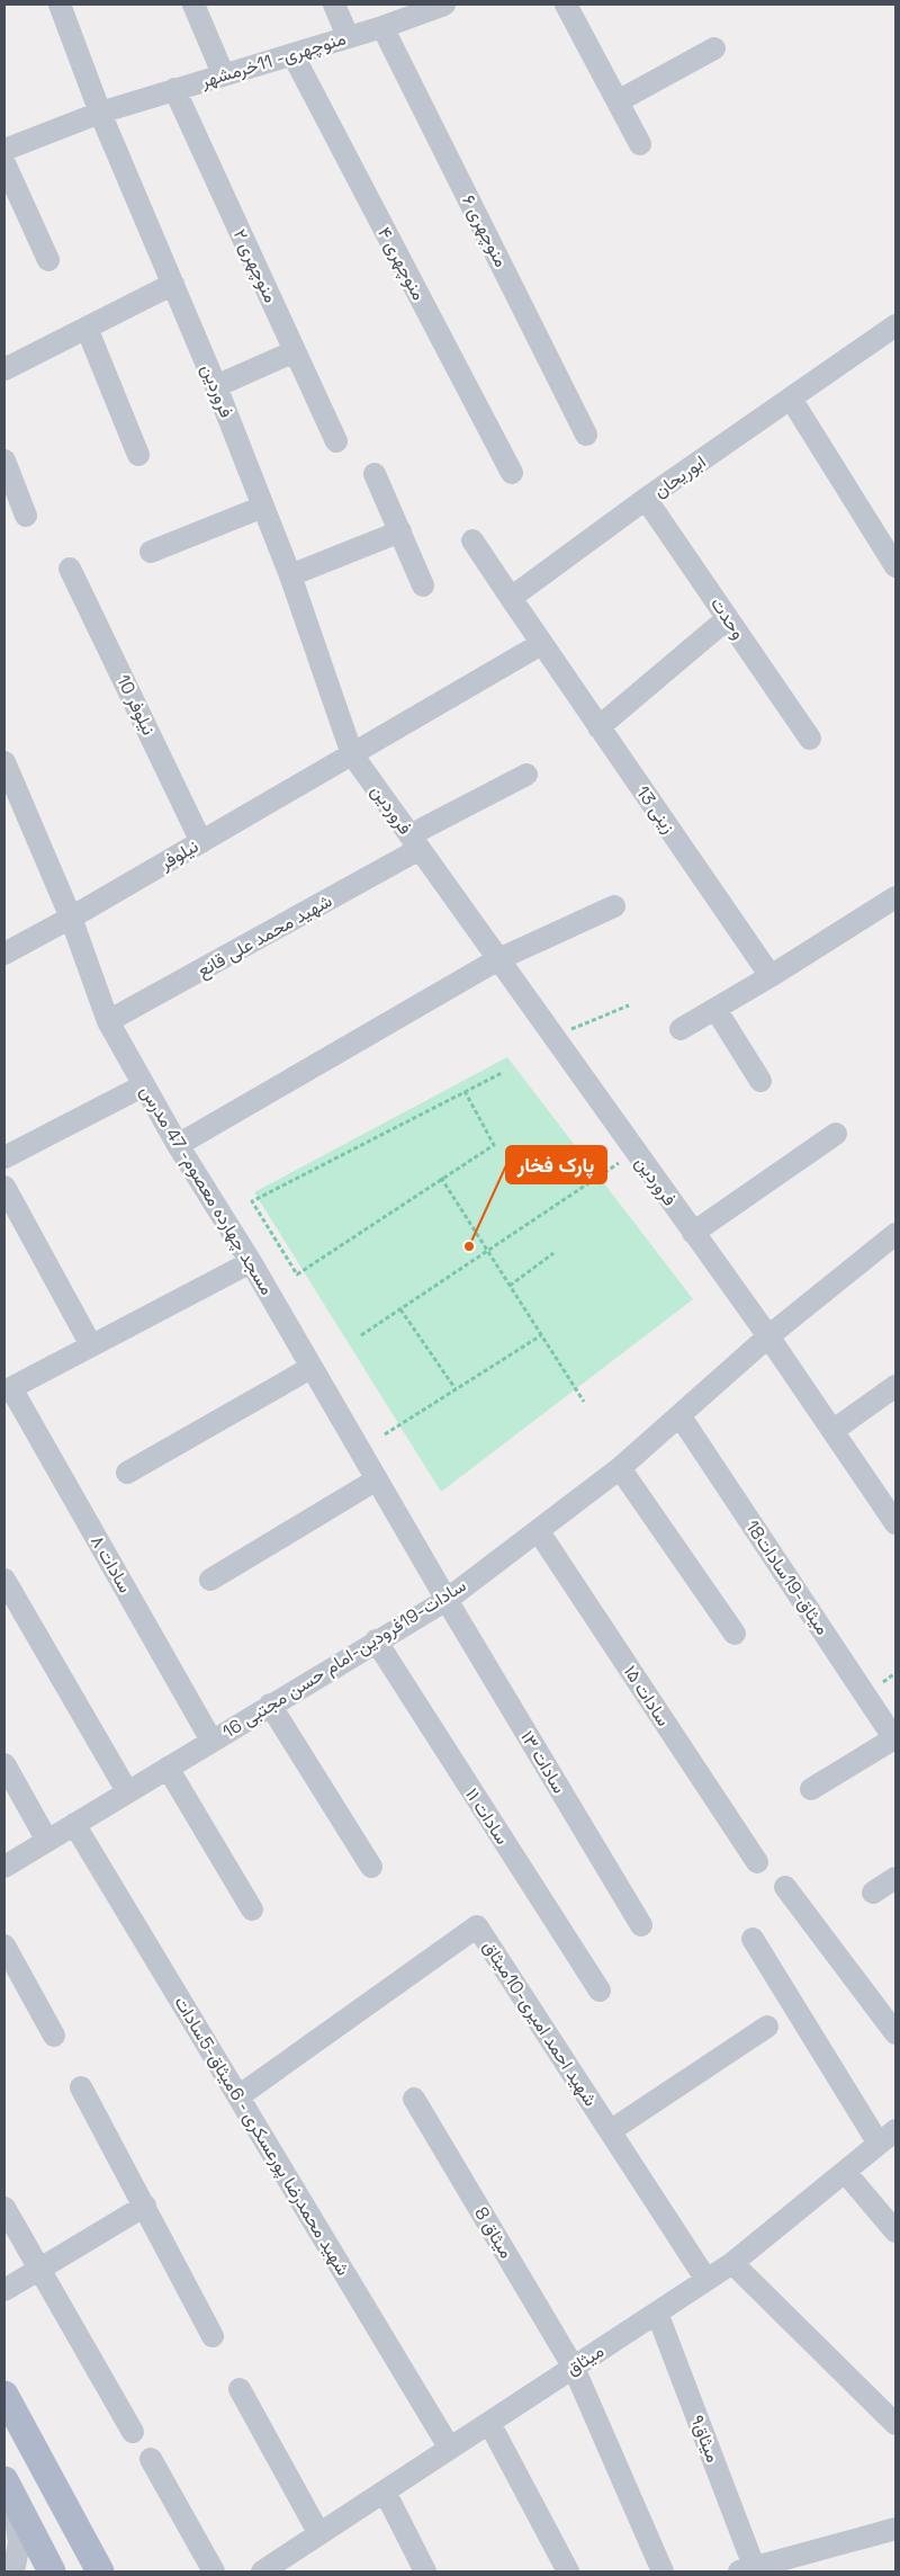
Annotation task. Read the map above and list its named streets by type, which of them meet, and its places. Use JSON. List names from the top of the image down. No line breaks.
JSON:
{"streets":{"street":["منوچهری- 11خرمشهر","منوچهری ۶","منوچهری ۴","منوچهری ۲","فروردین","ابوریحان","وحدت","نیلوفر 10","زینی 13","نیلوفر","شهید محمد علی قانع","مسجد چهارده معصوم- 47 مدرس","سادات ۸","18میثاق-19سادات","سادات-19فرودین-امام حسن مجتبی 16","سادات ۱۵","سادات ۱۳","سادات ۱۱","شهید احمد امیری-10میثاق","شهید محمدرضا پورعسکری - 6میثاق-5سادات","میثاق 8","میثاق","میثاق۹"]},"crossings":[["منوچهری- 11خرمشهر","منوچهری ۶"],["منوچهری- 11خرمشهر","منوچهری ۴"],["منوچهری- 11خرمشهر","منوچهری ۲"],["منوچهری- 11خرمشهر","فروردین"],["فروردین","نیلوفر"],["فروردین","شهید محمد علی قانع"],["فروردین","سادات-19فرودین-امام حسن مجتبی 16"],["ابوریحان","وحدت"],["نیلوفر 10","نیلوفر"],["زینی 13","نیلوفر"],["نیلوفر","مسجد چهارده معصوم- 47 مدرس"],["شهید محمد علی قانع","مسجد چهارده معصوم- 47 مدرس"],["مسجد چهارده معصوم- 47 مدرس","سادات-19فرودین-امام حسن مجتبی 16"],["مسجد چهارده معصوم- 47 مدرس","سادات ۱۳"],["سادات ۸","سادات-19فرودین-امام حسن مجتبی 16"],["18میثاق-19سادات","سادات-19فرودین-امام حسن مجتبی 16"],["سادات-19فرودین-امام حسن مجتبی 16","سادات ۱۵"],["سادات-19فرودین-امام حسن مجتبی 16","سادات ۱۳"],["سادات-19فرودین-امام حسن مجتبی 16","سادات ۱۱"],["سادات-19فرودین-امام حسن مجتبی 16","شهید محمدرضا پورعسکری - 6میثاق-5سادات"],["شهید احمد امیری-10میثاق","شهید محمدرضا پورعسکری - 6میثاق-5سادات"],["شهید احمد امیری-10میثاق","میثاق"],["شهید محمدرضا پورعسکری - 6میثاق-5سادات","میثاق"],["میثاق 8","میثاق"],["میثاق","میثاق۹"]],"places":["پارک فخار"]}
